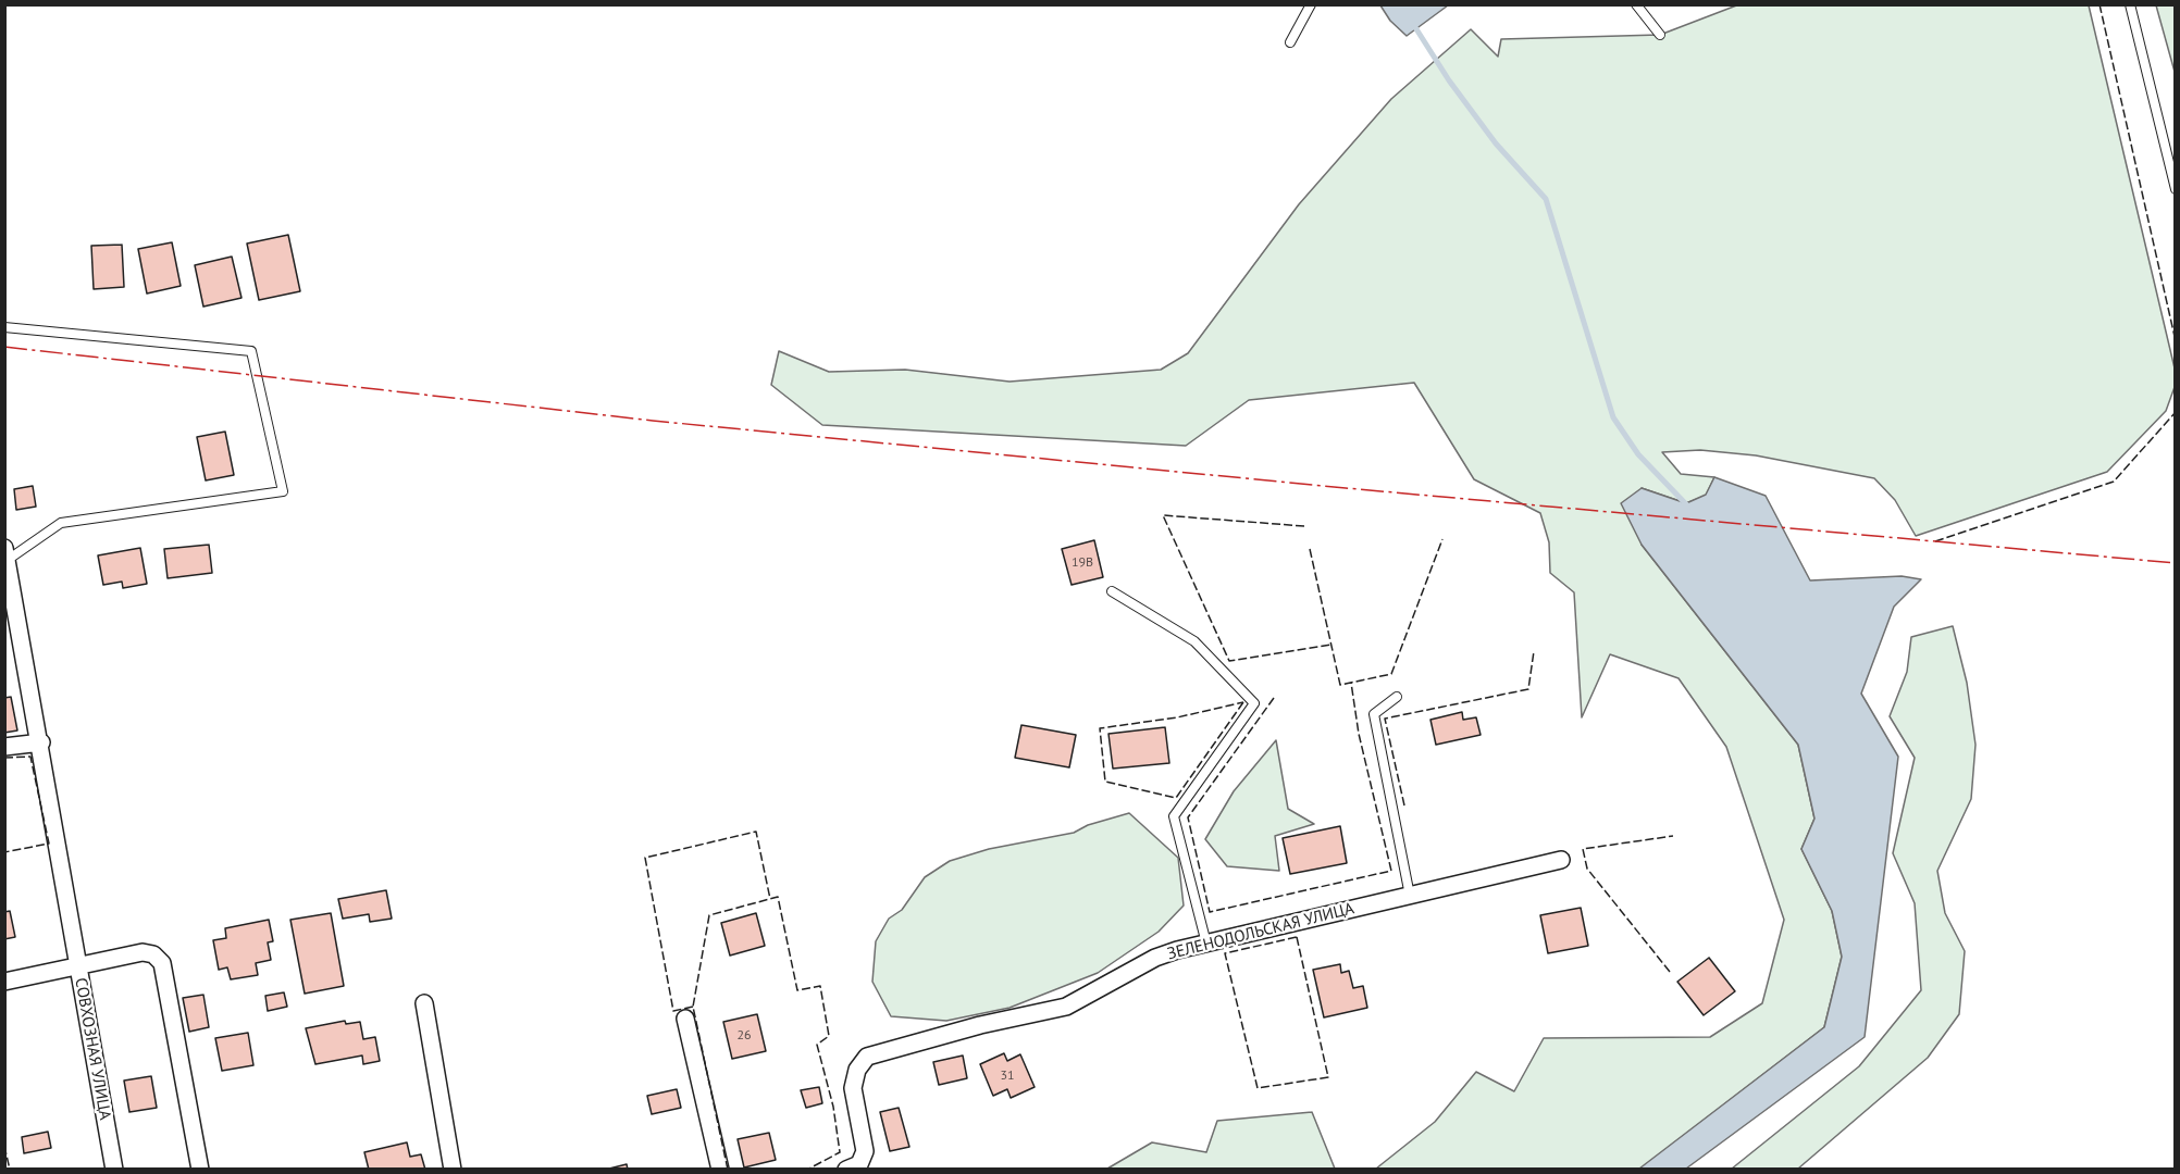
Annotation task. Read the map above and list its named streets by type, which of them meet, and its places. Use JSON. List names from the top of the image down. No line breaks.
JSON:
{"streets":{"street":["ЗЕЛЕНОДОЛЬСКАЯ УЛИЦА","СОВХОЗНАЯ УЛИЦА"]},"house_numbers":["19В","26","31"]}
